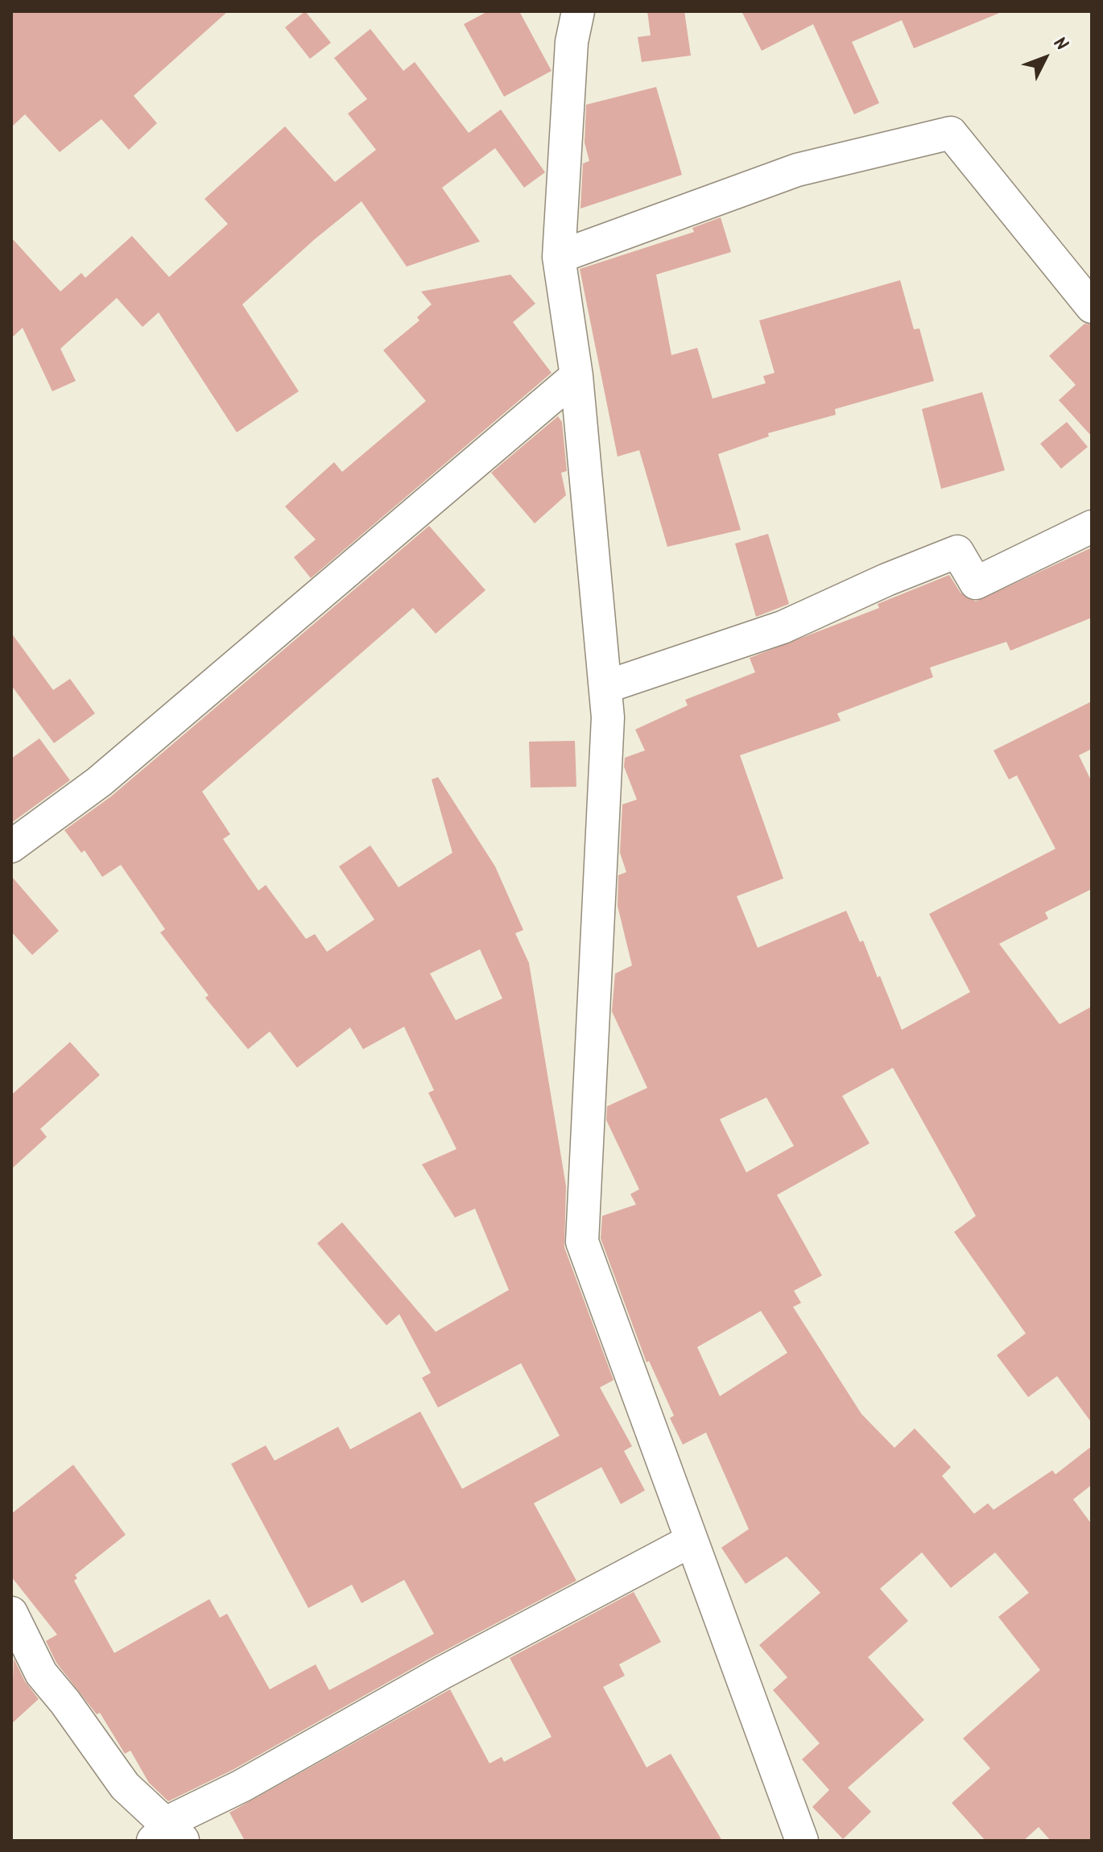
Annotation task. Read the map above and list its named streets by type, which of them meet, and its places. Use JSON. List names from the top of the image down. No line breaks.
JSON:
{"north":"top right"}
